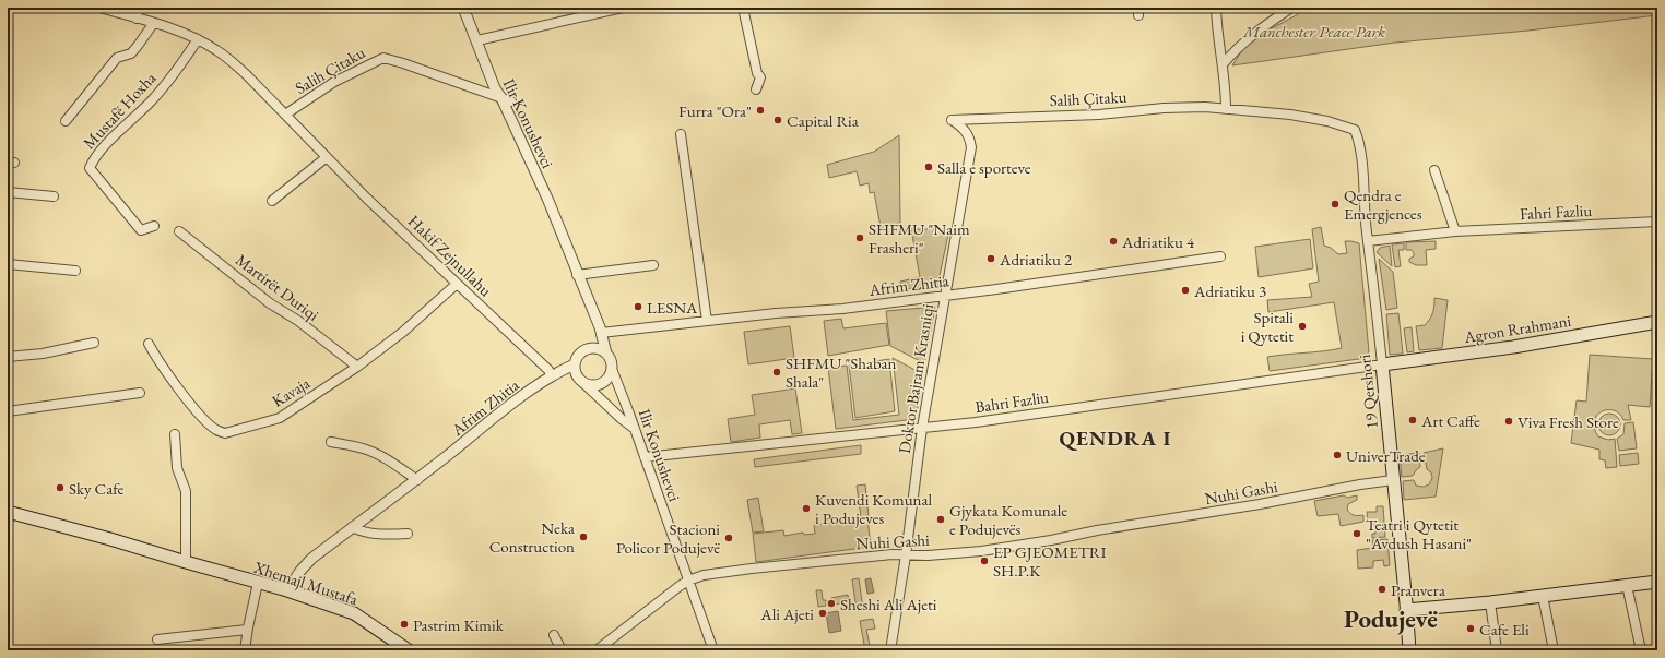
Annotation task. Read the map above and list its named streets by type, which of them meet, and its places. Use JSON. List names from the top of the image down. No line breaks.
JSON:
{"streets":{"main road":["Agron Rrahmani","19 Qershori","Xhemajl Mustafa"],"street":["Salih Çitaku","Mustafë Hoxha","Ilir Konushevci","Fahri Fazliu","Hakif Zejnullahu","Afrim Zhitia","Martirët Duriqi","Doktor Bajram Krasniqi","Kavaja","Bahri Fazliu","Nuhi Gashi"]},"crossings":[["Salih Çitaku","Ilir Konushevci"],["Salih Çitaku","Hakif Zejnullahu"],["Salih Çitaku","Doktor Bajram Krasniqi"],["Salih Çitaku","19 Qershori"],["Mustafë Hoxha","Hakif Zejnullahu"],["Ilir Konushevci","Afrim Zhitia"],["Ilir Konushevci","Bahri Fazliu"],["Ilir Konushevci","Nuhi Gashi"],["Fahri Fazliu","19 Qershori"],["Hakif Zejnullahu","Afrim Zhitia"],["Hakif Zejnullahu","Kavaja"],["Afrim Zhitia","Doktor Bajram Krasniqi"],["Afrim Zhitia","Xhemajl Mustafa"],["Martirët Duriqi","Kavaja"],["Agron Rrahmani","19 Qershori"],["Agron Rrahmani","Bahri Fazliu"],["Doktor Bajram Krasniqi","Bahri Fazliu"],["Doktor Bajram Krasniqi","Nuhi Gashi"],["19 Qershori","Bahri Fazliu"],["19 Qershori","Nuhi Gashi"]],"districts":["QENDRA I","Podujevë"],"parks":["Manchester Peace Park"],"places":["Furra \"Ora\"","Capital Ria","Salla e sporteve","Qendra e Emergjences","SHFMU \"Naim Frasheri\"","Adriatiku 4","Adriatiku 2","Adriatiku 3","LESNA","Spitali i Qytetit","SHFMU \"Shaban Shala\"","Art Caffe","Viva Fresh Store","UniverTrade","Sky Cafe","Kuvendi Komunal i Podujeves","Gjykata Komunale e Podujevës","Teatri i Qytetit \"Avdush Hasani\"","Neka Construction","Stacioni Policor Podujevë","EP GJEOMETRI SH.P.K","Pranvera","Sheshi Ali Ajeti","Ali Ajeti","Pastrim Kimik","Cafe Eli"]}
